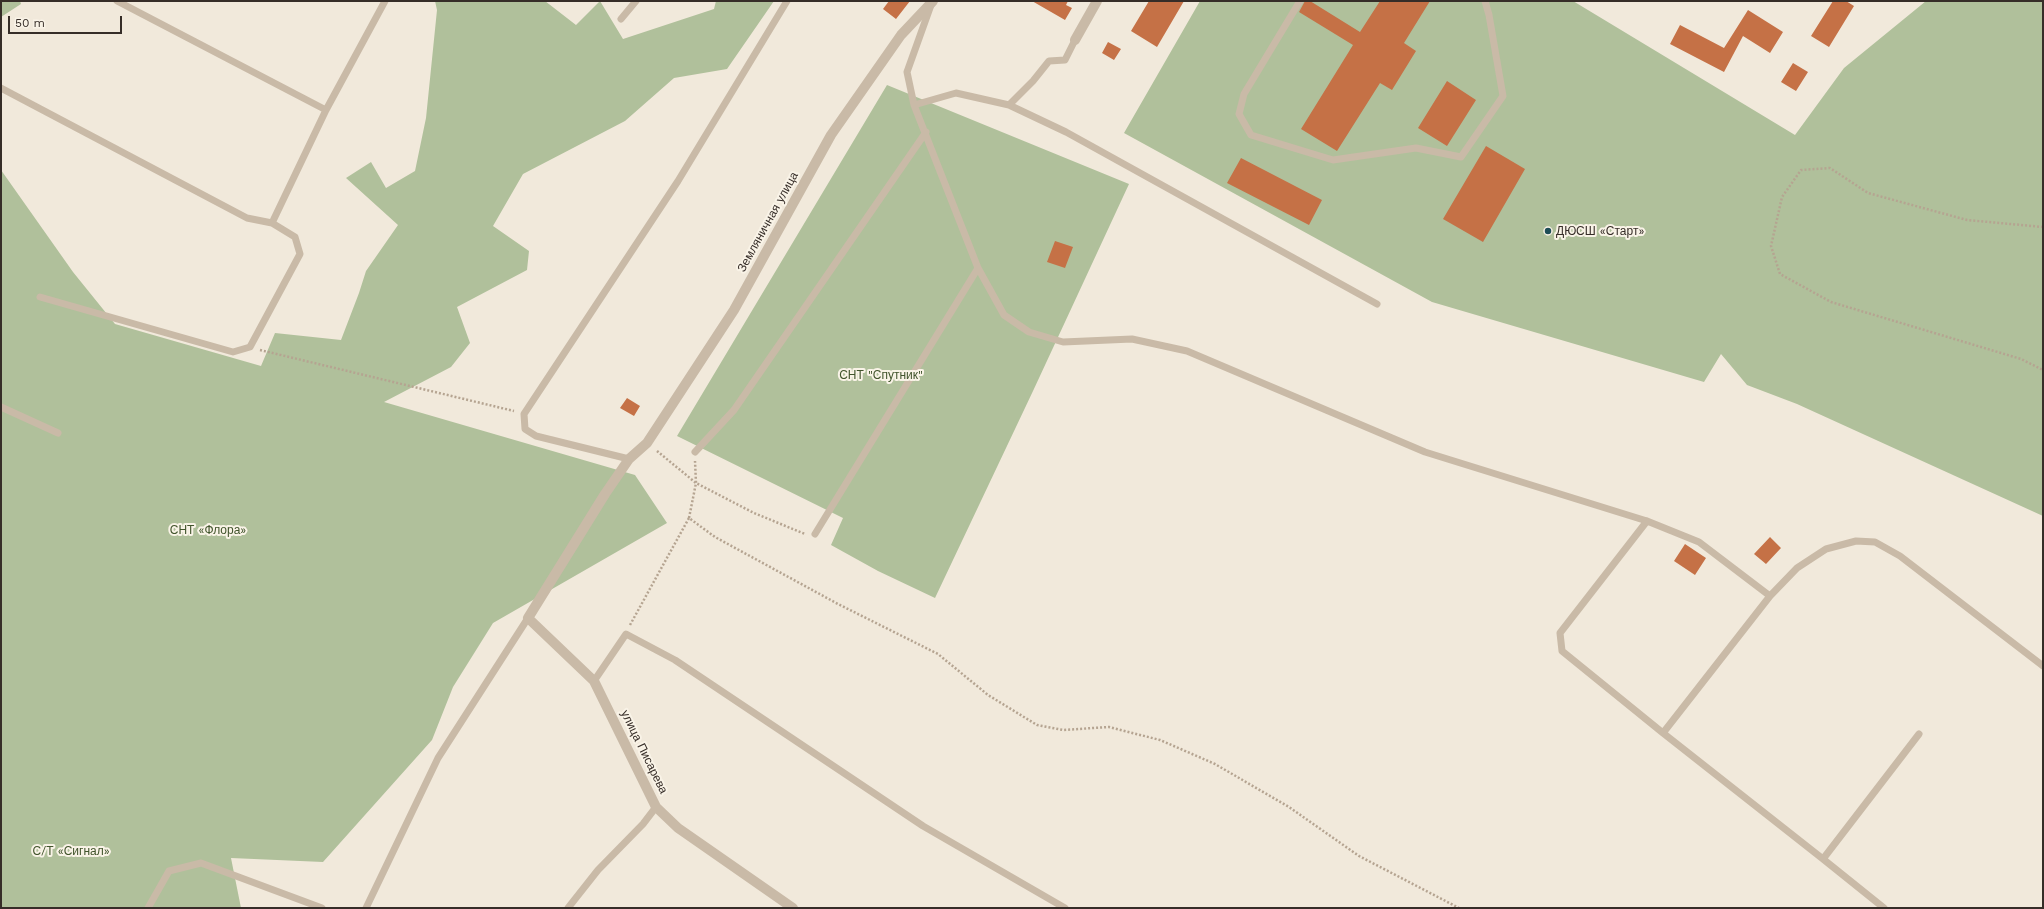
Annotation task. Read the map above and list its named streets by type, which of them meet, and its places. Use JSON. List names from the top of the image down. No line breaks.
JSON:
{"streets":{"street":["Земляничная улица","улица Писарева"]},"crossings":[["Земляничная улица","улица Писарева"]],"parks":["СНТ \"Спутник\"","СНТ «Флора»","С/Т «Сигнал»"],"places":["ДЮСШ «Старт»"],"scale_bar":"50 m"}
